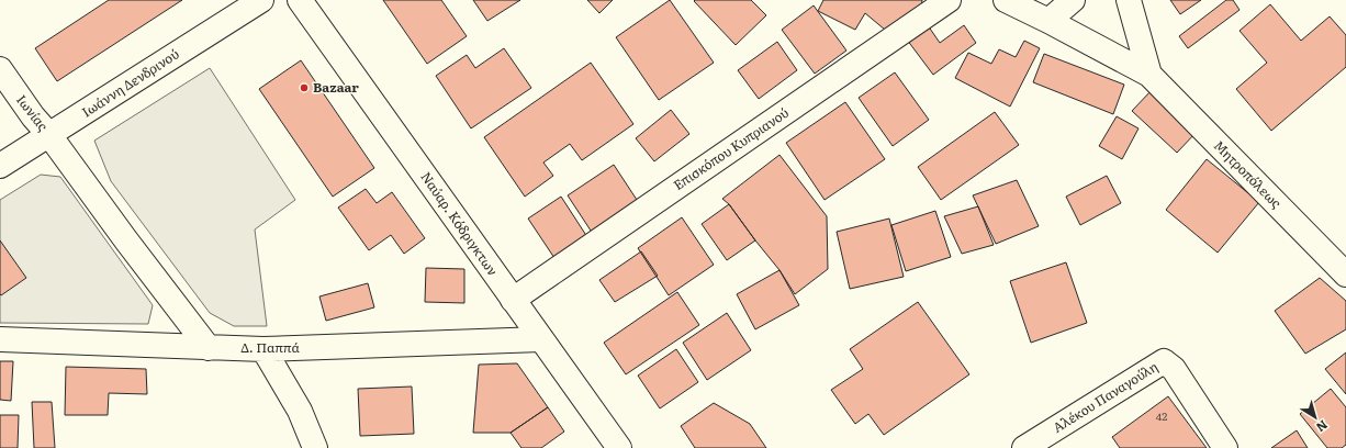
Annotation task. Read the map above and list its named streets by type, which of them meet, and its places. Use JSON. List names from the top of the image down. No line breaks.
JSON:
{"streets":{"street":["Ιωάννη Δενδρινού","Ιωνίας","Επισκόπου Κυπριανού","Μητροπόλεως","Ναύαρ. Κόδριγκτων","Δ. Παππά","Αλέκου Παναγούλη"]},"crossings":[["Ιωάννη Δενδρινού","Ιωνίας"],["Ιωνίας","Δ. Παππά"],["Επισκόπου Κυπριανού","Ναύαρ. Κόδριγκτων"],["Ναύαρ. Κόδριγκτων","Δ. Παππά"]],"places":["Bazaar"],"house_numbers":["42"],"north":"bottom right"}
